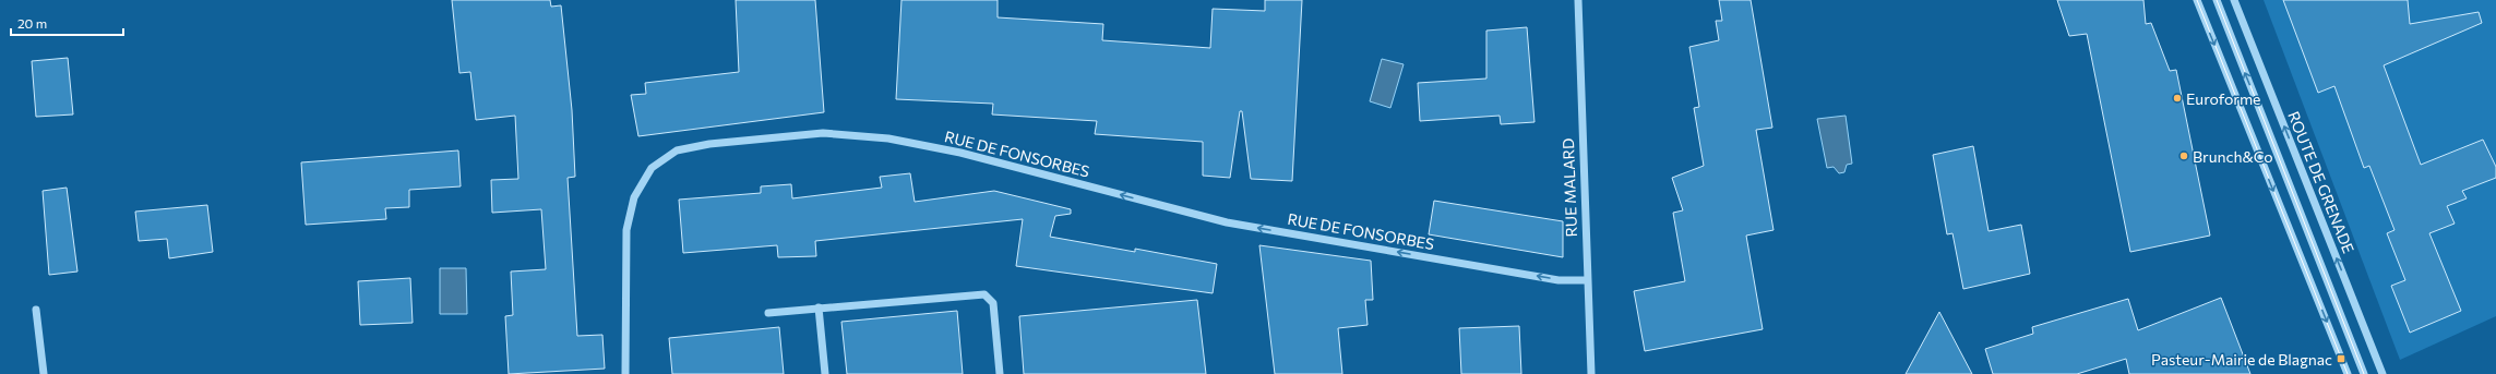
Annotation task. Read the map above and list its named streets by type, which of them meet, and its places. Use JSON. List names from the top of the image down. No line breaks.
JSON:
{"streets":{"street":["RUE DE FONSORBES","ROUTE DE GRENADE","RUE MALARD"]},"crossings":[["RUE DE FONSORBES","RUE MALARD"]],"one_way":["RUE DE FONSORBES"],"places":{"other":["Euroforme","Brunch&Co"],"transit":["Pasteur-Mairie de Blagnac"]},"scale_bar":"20 m"}
